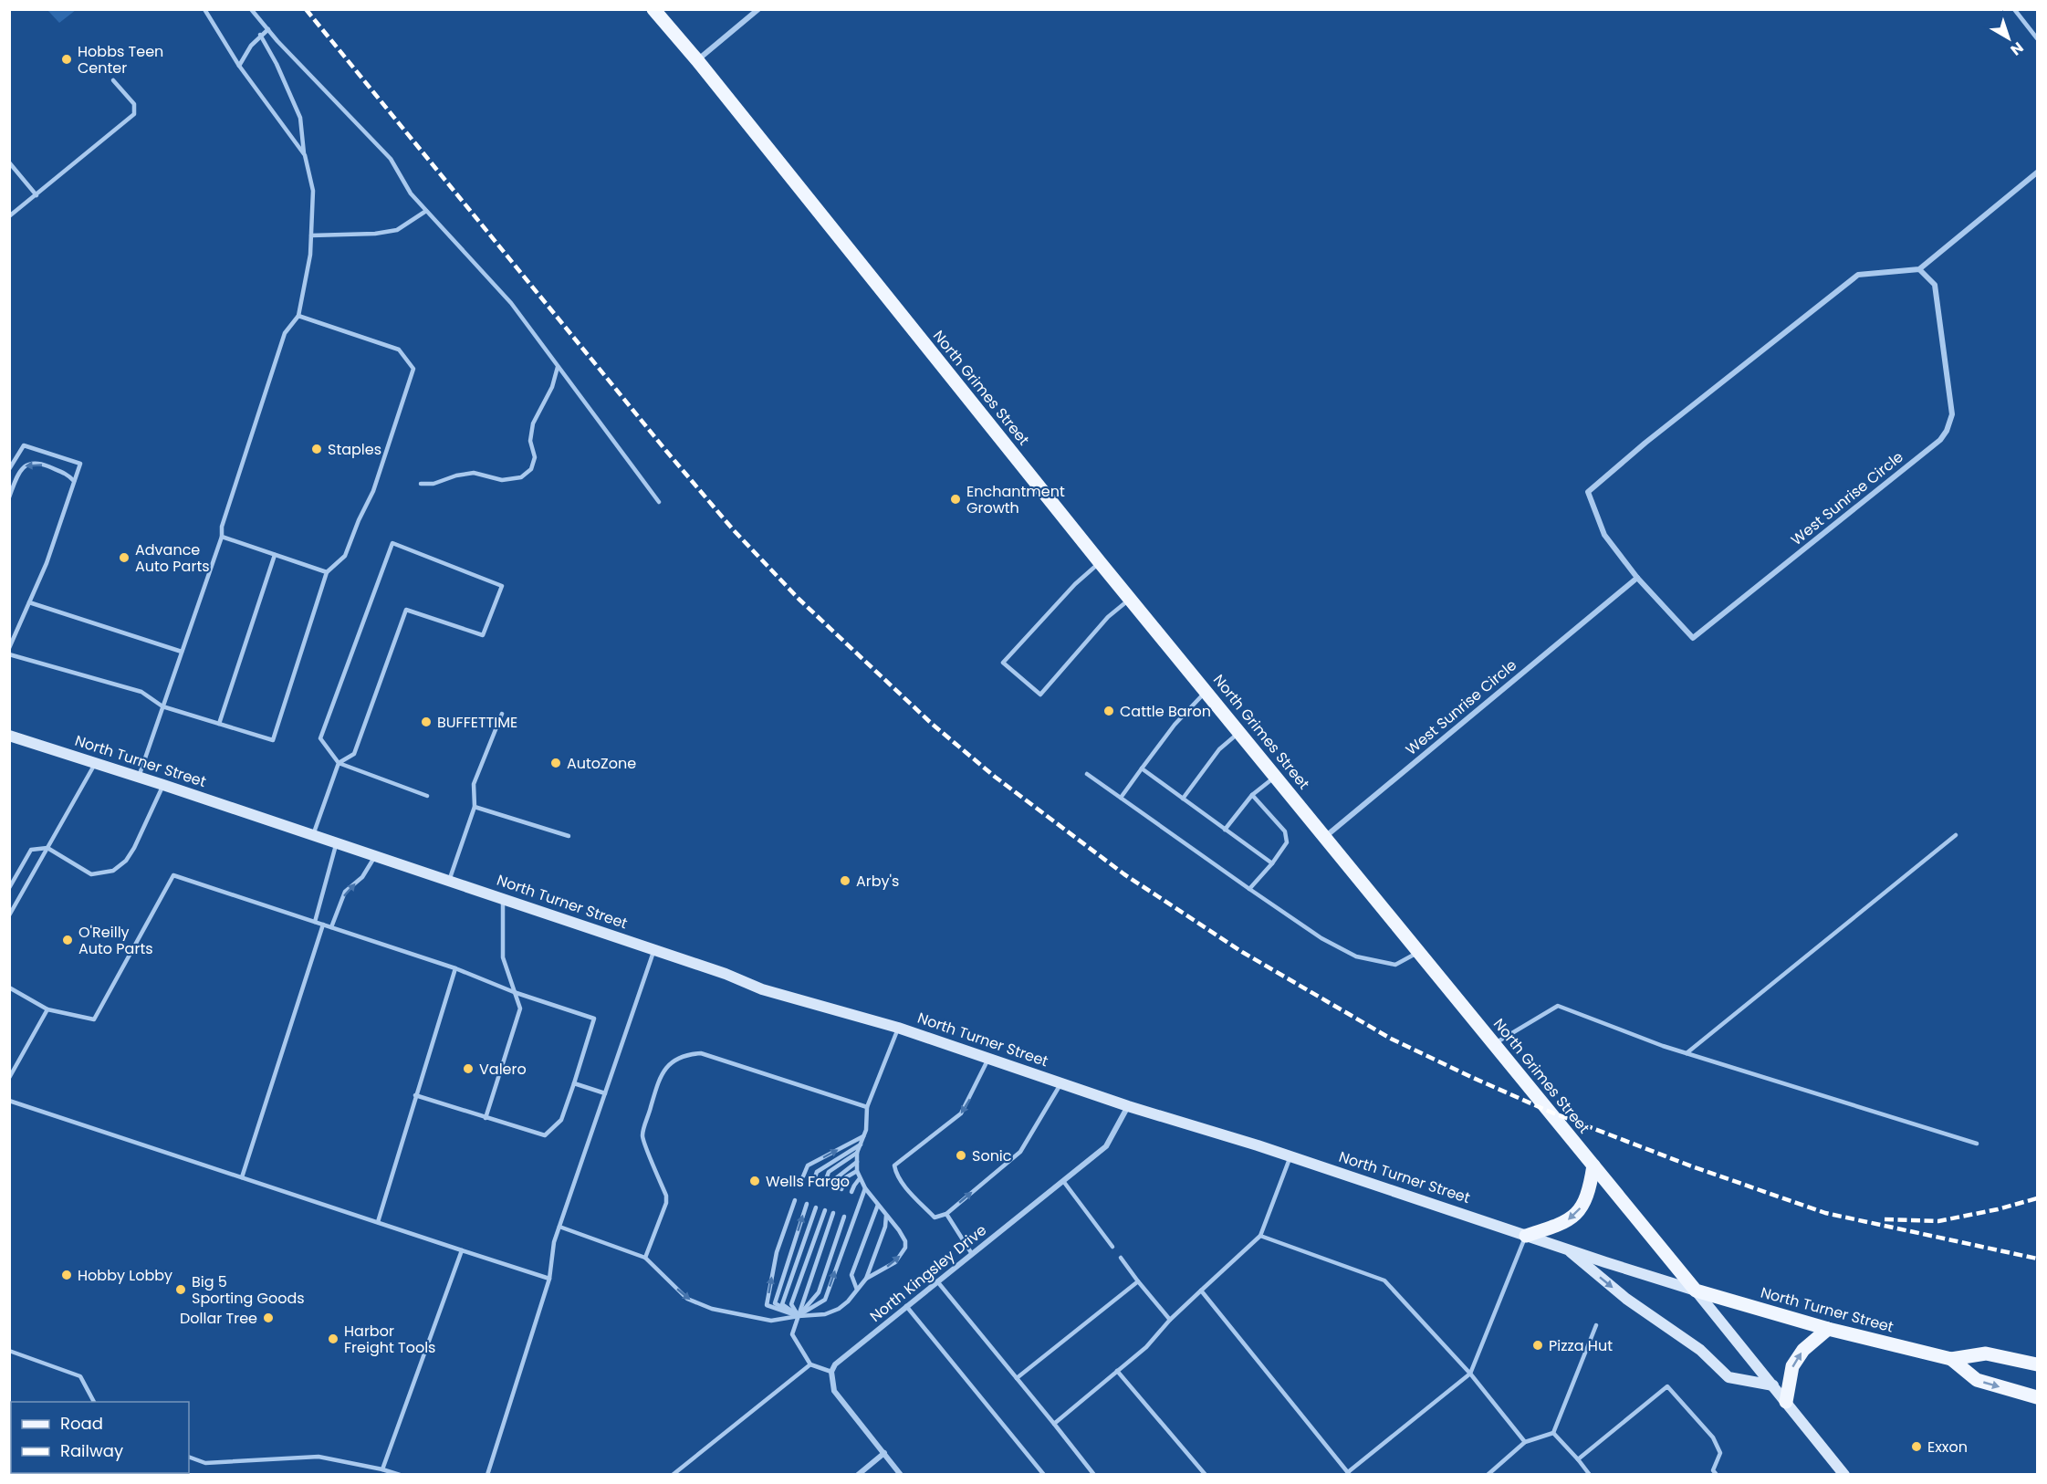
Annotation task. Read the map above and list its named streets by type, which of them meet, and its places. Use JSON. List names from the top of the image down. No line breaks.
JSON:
{"streets":{"main road":["North Grimes Street","North Turner Street"],"street":["West Sunrise Circle","North Kingsley Drive"]},"crossings":[["North Grimes Street","West Sunrise Circle"],["North Grimes Street","North Turner Street"],["North Turner Street","North Kingsley Drive"]],"places":["Hobbs Teen Center","Staples","Enchantment Growth","Advance Auto Parts","Cattle Baron","BUFFETTIME","AutoZone","Arby's","O'Reilly Auto Parts","Valero","Sonic","Wells Fargo","Hobby Lobby","Big 5 Sporting Goods","Dollar Tree","Harbor Freight Tools","Pizza Hut","Exxon"],"legend":["Road","Railway"],"north":"bottom right"}
